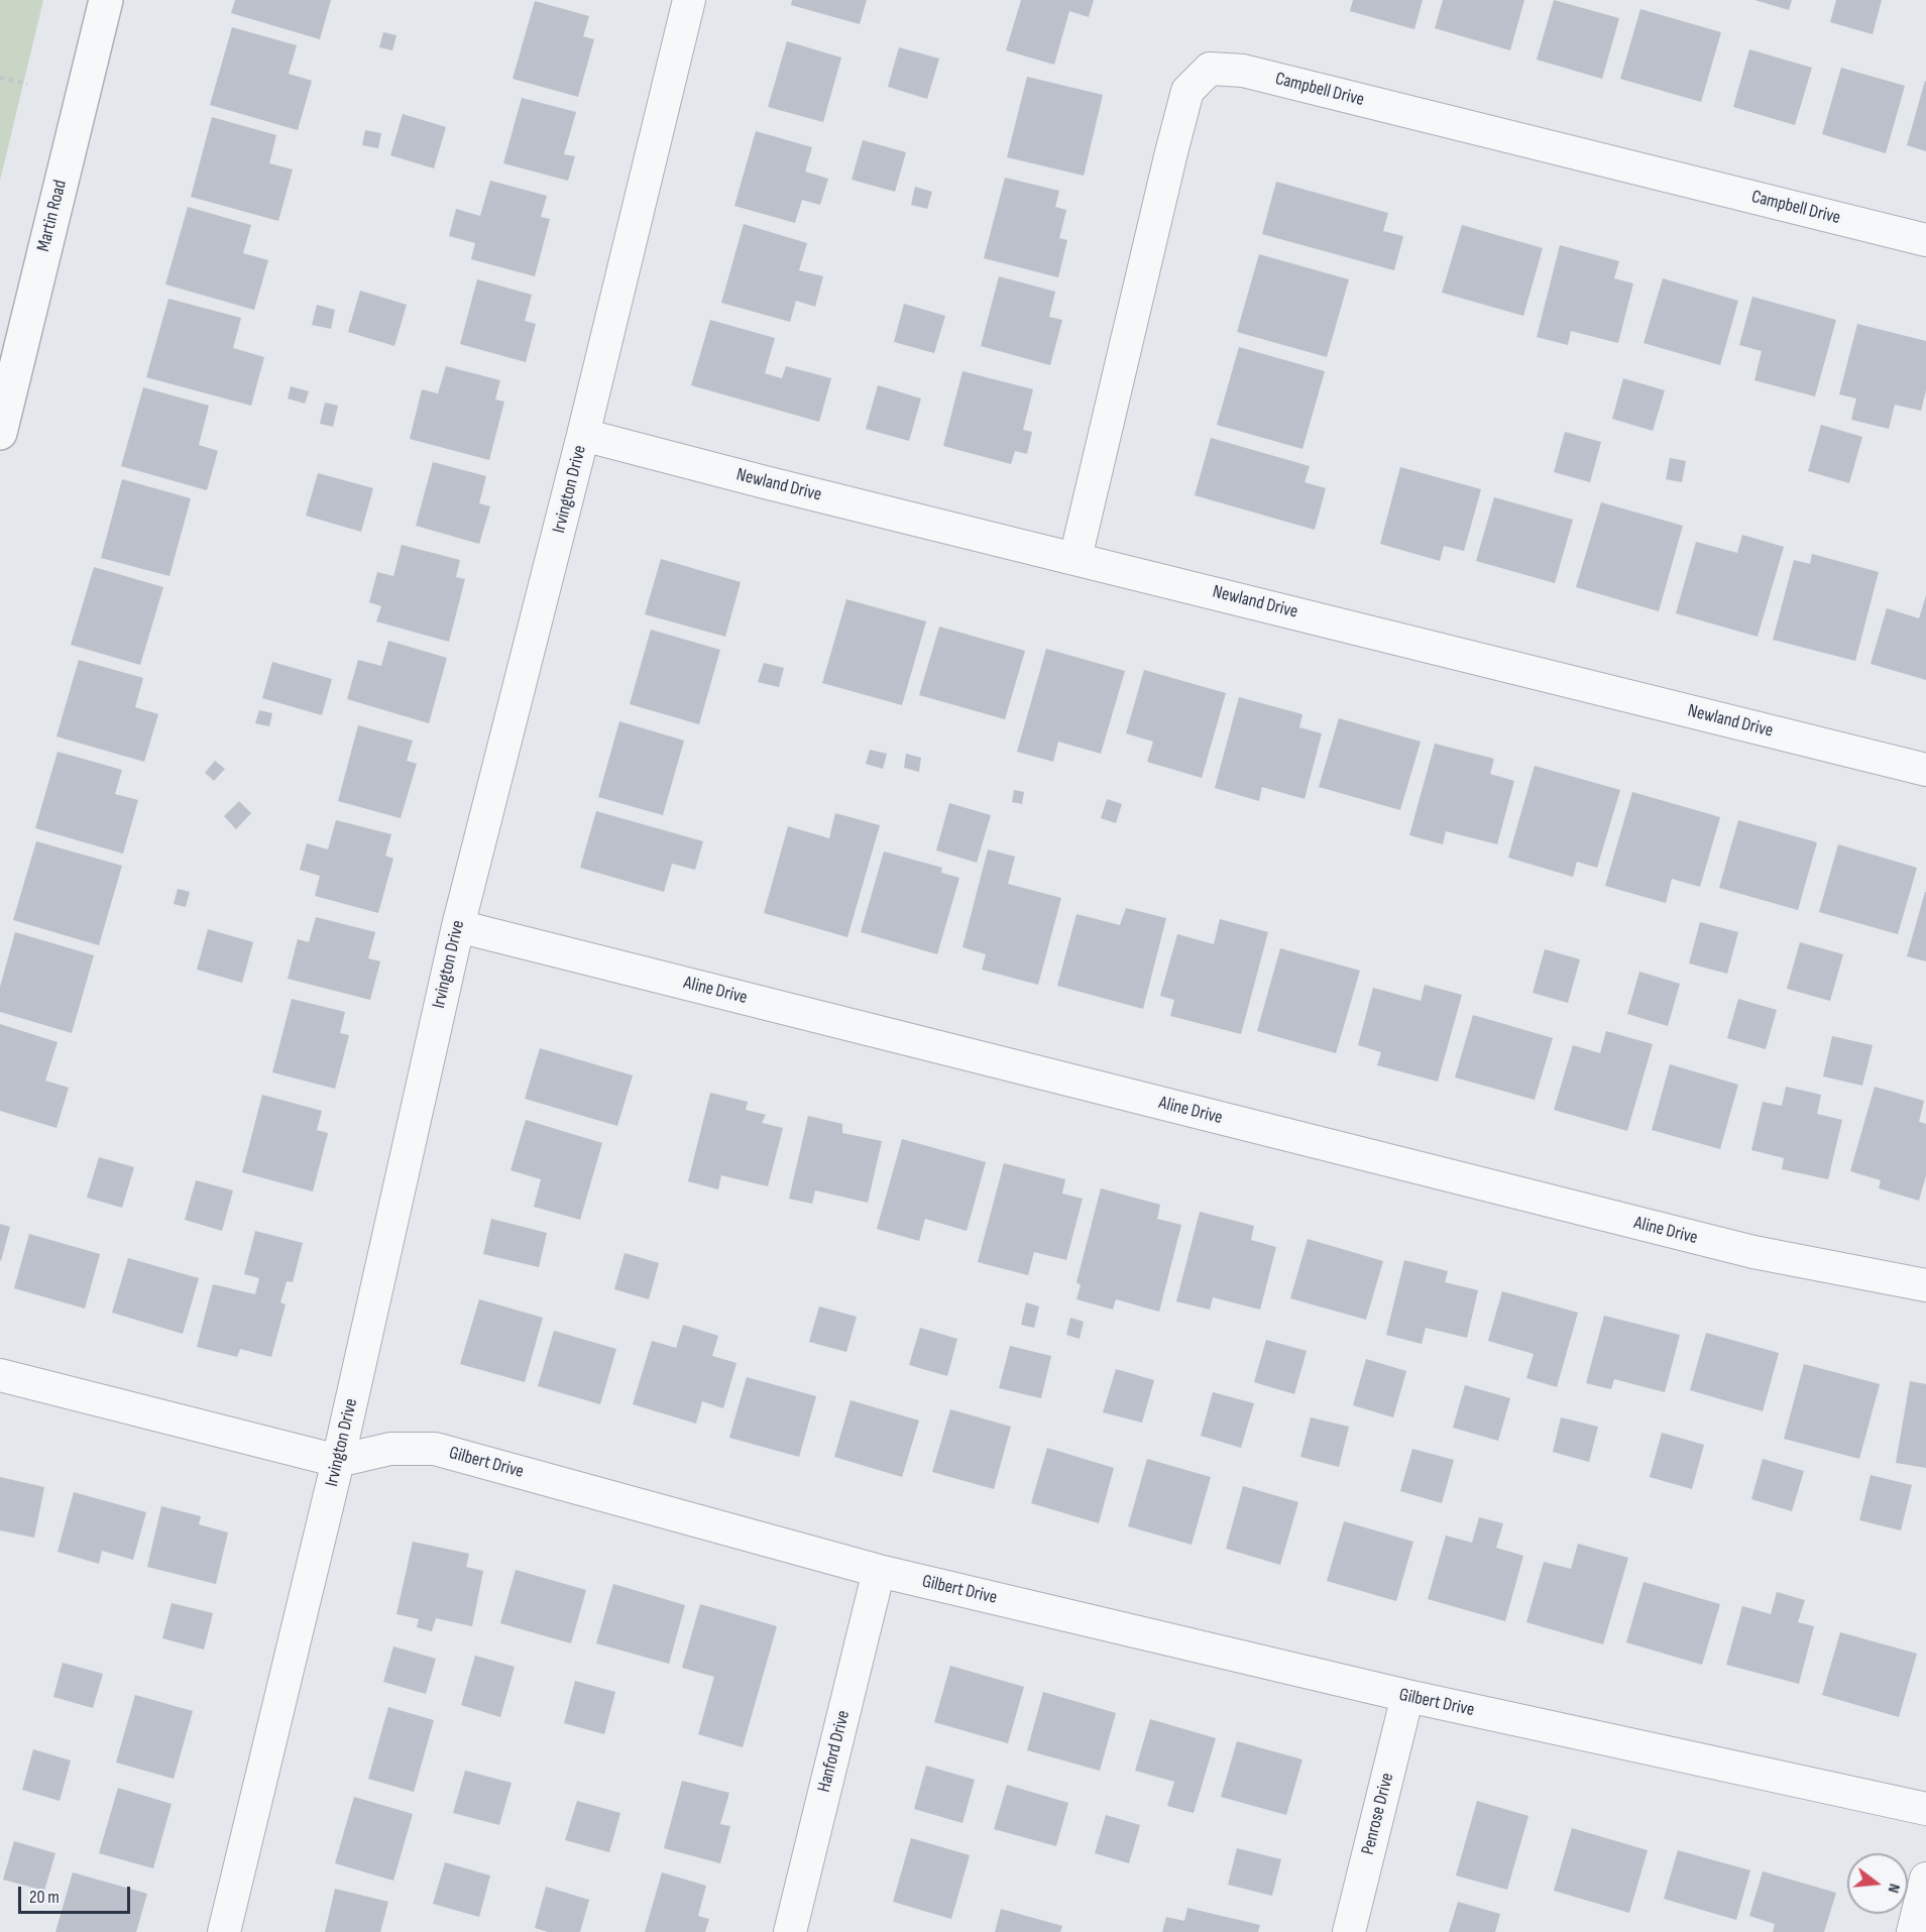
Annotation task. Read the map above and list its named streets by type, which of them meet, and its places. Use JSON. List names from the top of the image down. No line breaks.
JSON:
{"streets":{"street":["Campbell Drive","Martin Road","Newland Drive","Irvington Drive","Aline Drive","Gilbert Drive","Hanford Drive","Penrose Drive"]},"crossings":[["Campbell Drive","Newland Drive"],["Newland Drive","Irvington Drive"],["Irvington Drive","Aline Drive"],["Irvington Drive","Gilbert Drive"],["Gilbert Drive","Hanford Drive"],["Gilbert Drive","Penrose Drive"]],"scale_bar":"20 m","north":"right"}
